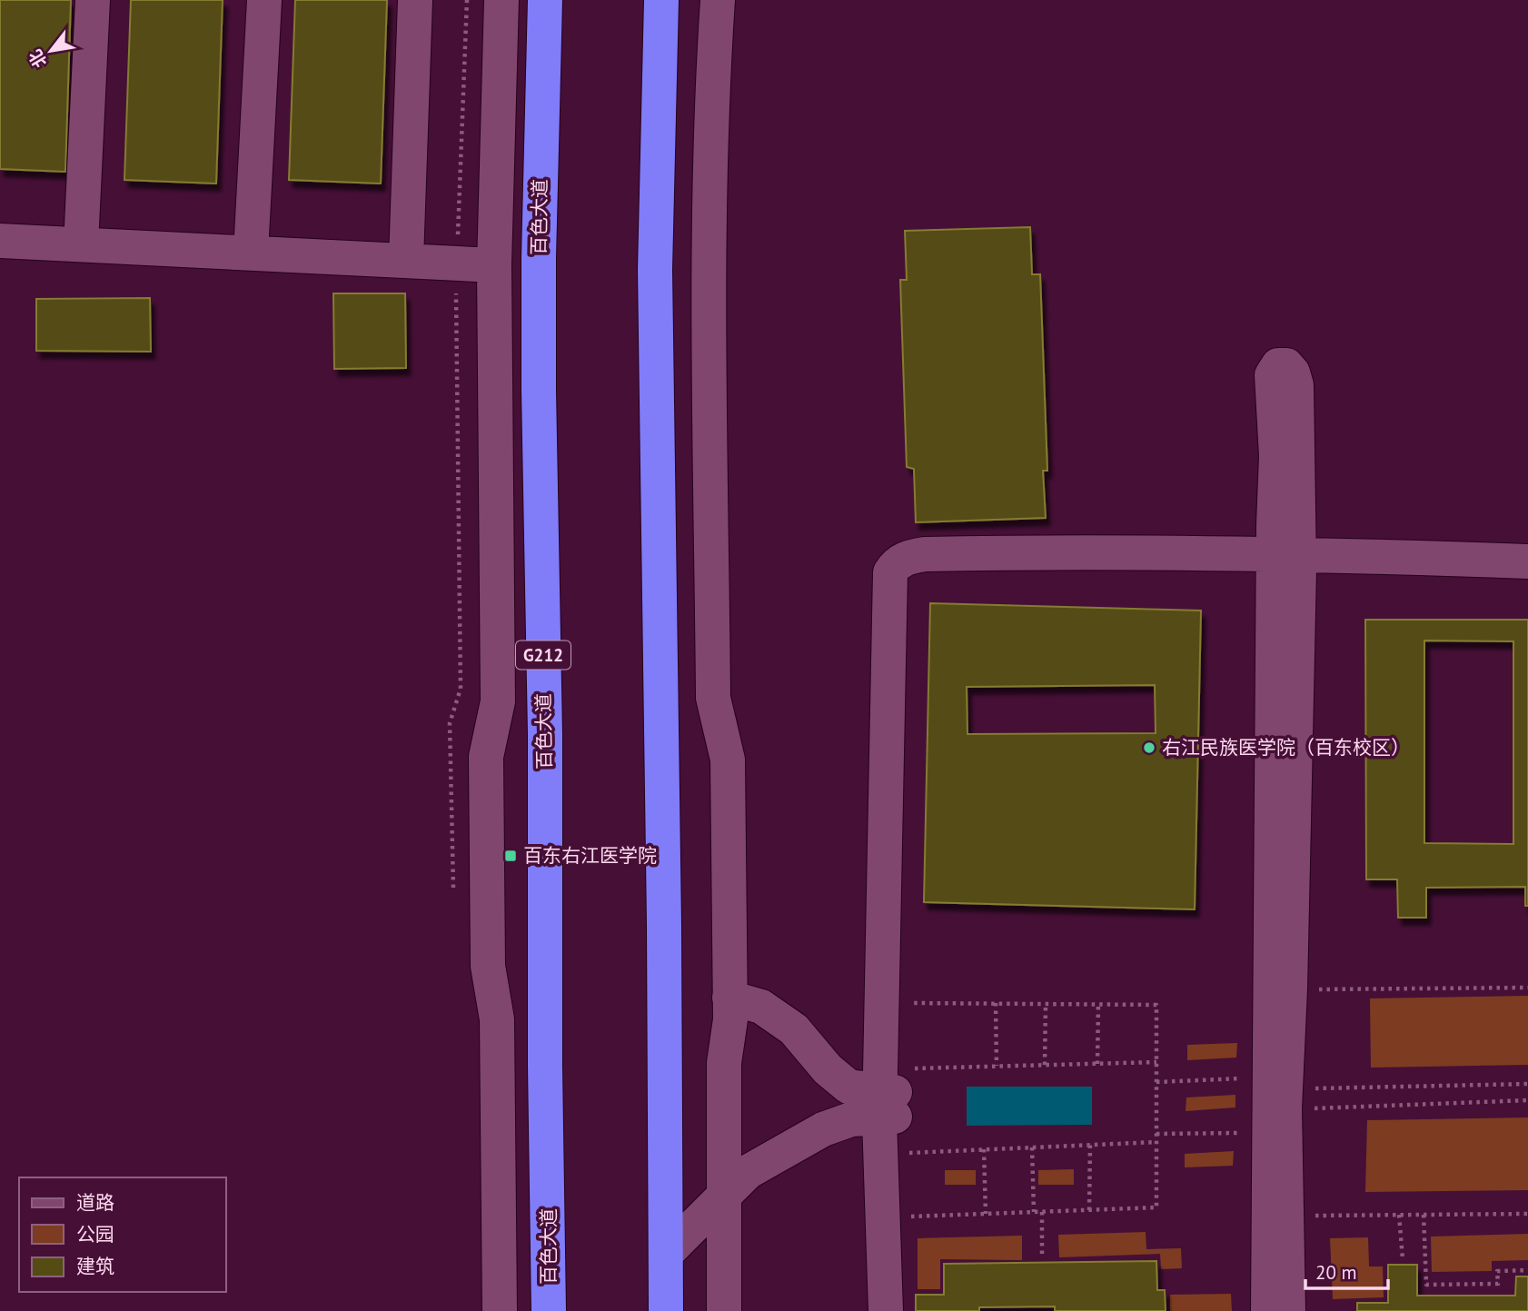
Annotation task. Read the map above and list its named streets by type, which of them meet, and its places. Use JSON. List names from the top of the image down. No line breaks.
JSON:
{"streets":{"highway":["百色大道","G212"]},"places":{"other":["右江民族医学院（百东校区）"],"transit":["百东右江医学院"]},"legend":["道路","公园","建筑"],"scale_bar":"20 m","north":"bottom left"}
